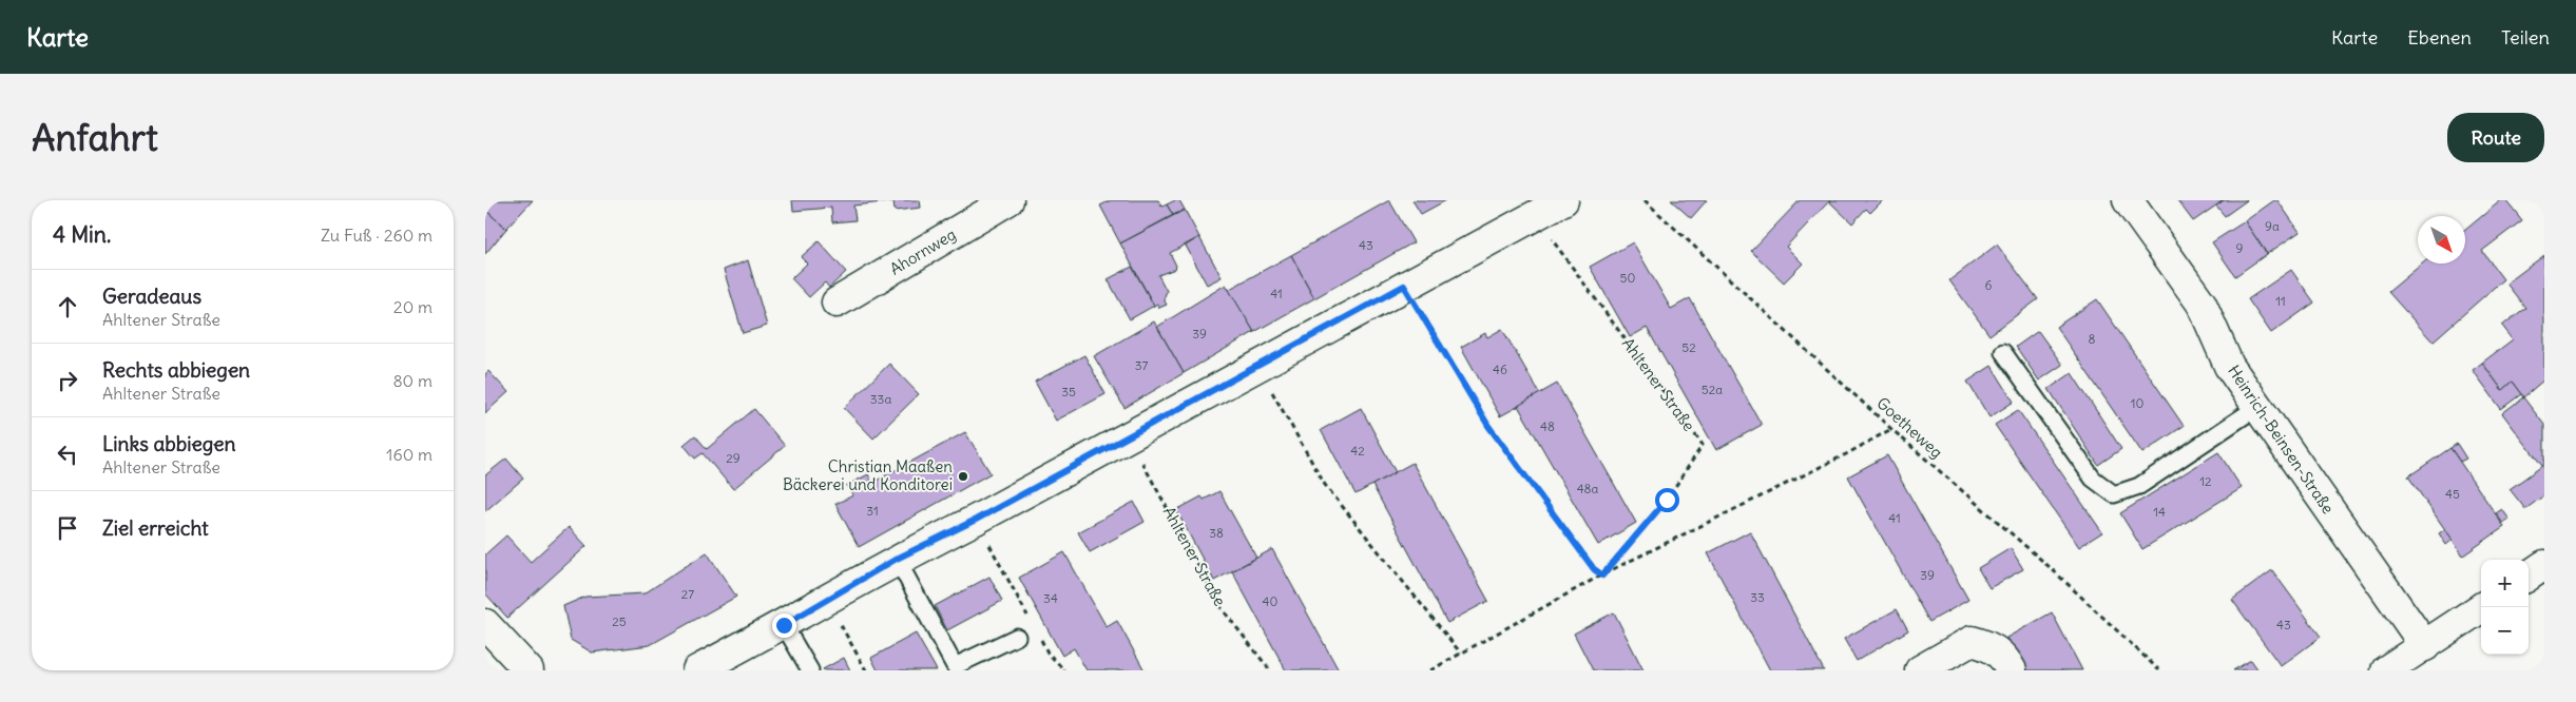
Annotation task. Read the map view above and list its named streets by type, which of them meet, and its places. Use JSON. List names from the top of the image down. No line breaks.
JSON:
{"streets":{"street":["Ahornweg","Heinrich-Beinsen-Straße"],"path":["Ahltener Straße","Goetheweg"]},"places":["Christian Maaßen Bäckerei und Konditorei"],"house_numbers":["9a","43","9","50","6","41","11","39","8","52","37","46","52a","35","33a","10","48","42","29","12","48a","45","31","14","41","38","39","27","33","34","40","25","43"],"north":"bottom right","page":{"header":"Karte","nav":["Karte","Ebenen","Teilen"],"buttons":"Route","title":"Anfahrt","heading":["4 Min.","Zu Fuß · 260 m"],"list":[["Geradeaus","Ahltener Straße","20 m"],["Rechts abbiegen","Ahltener Straße","80 m"],["Links abbiegen","Ahltener Straße","160 m"],"Ziel erreicht"],"map_buttons":["+","−"]}}
